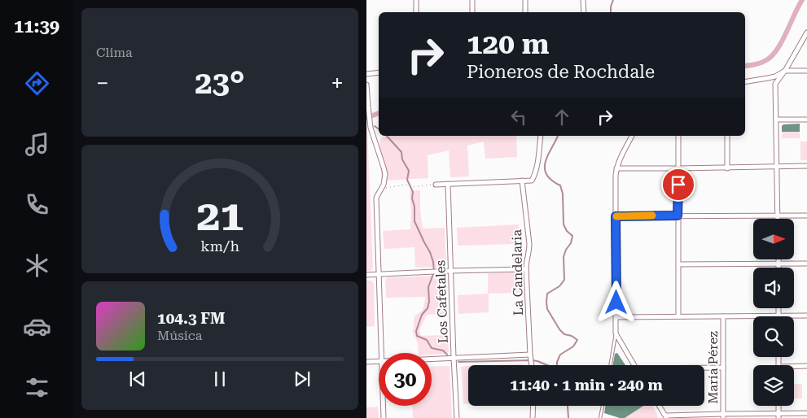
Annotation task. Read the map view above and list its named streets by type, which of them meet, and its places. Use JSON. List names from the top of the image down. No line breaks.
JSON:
{"streets":{"street":["La Candelaria","Los Cafetales","María Pérez"]},"north":"right","page":{"tabs":"11:39","tile":"Clima","turn":["120 m","Pioneros de Rochdale"],"heat":["−","23°","+"],"song":["104.3 FM","Música"],"limit":"30","trip":"11:40 · 1 min · 240 m","gauge":["21","km/h"]}}
